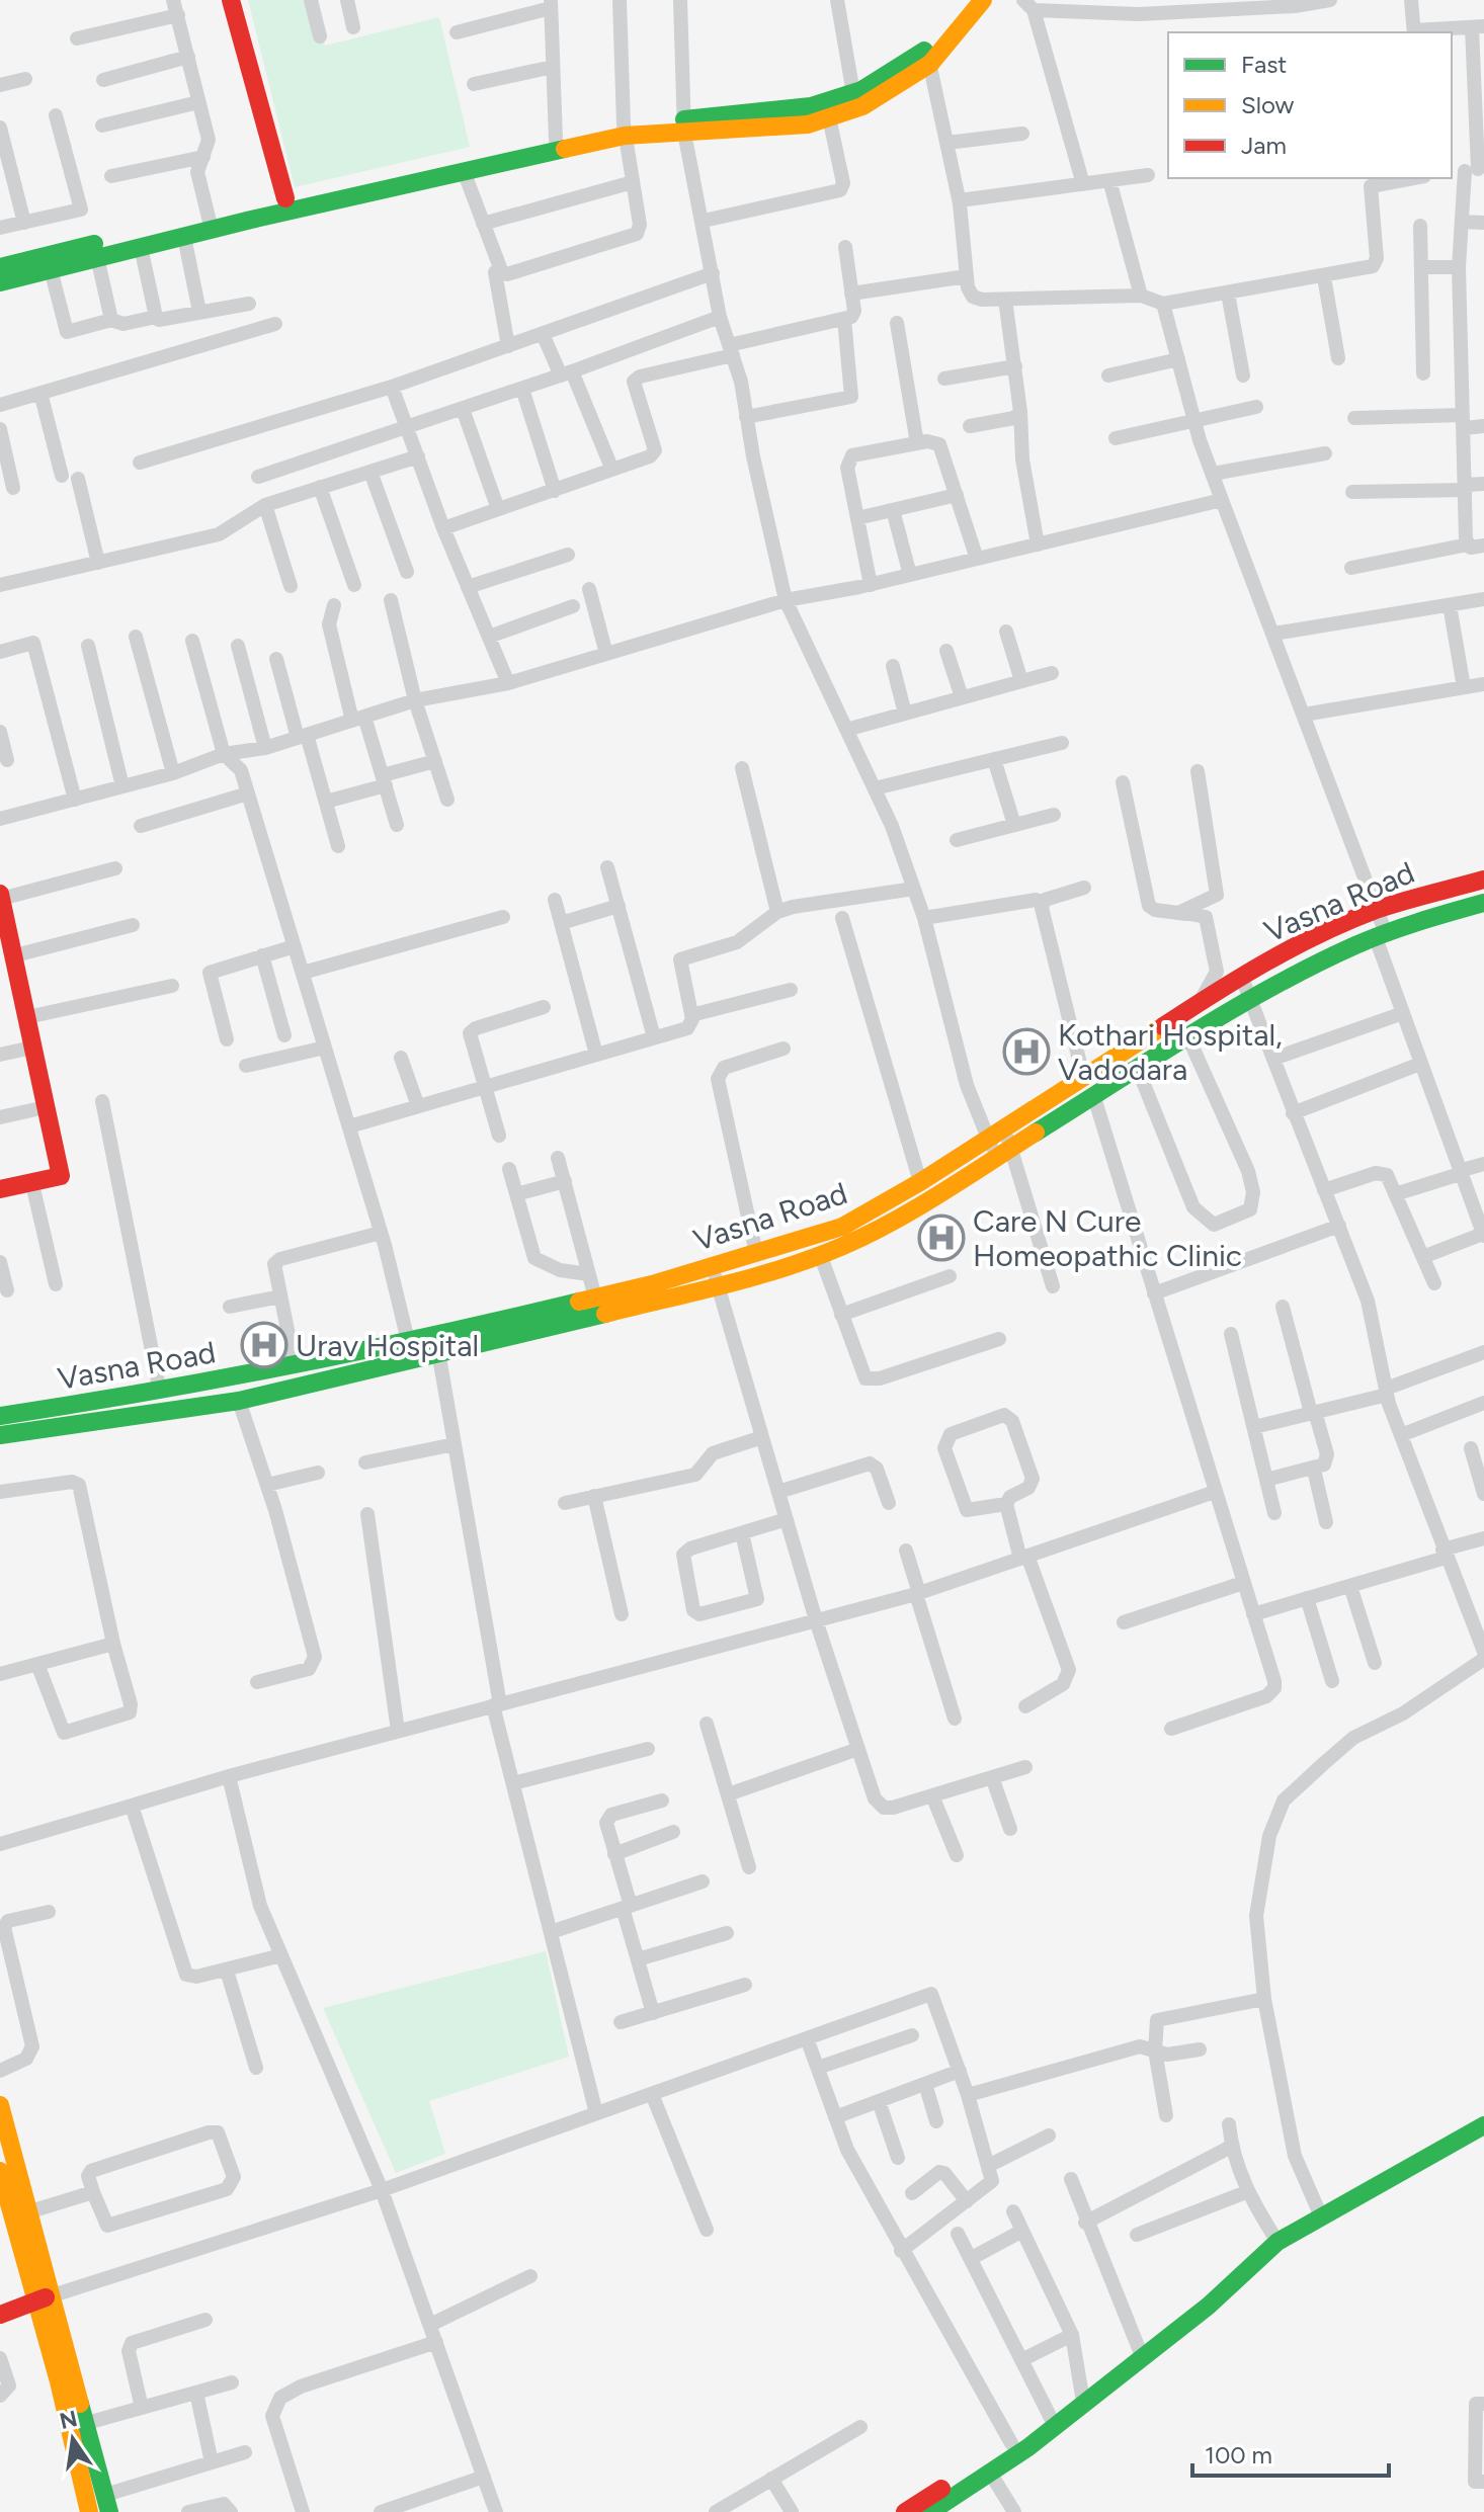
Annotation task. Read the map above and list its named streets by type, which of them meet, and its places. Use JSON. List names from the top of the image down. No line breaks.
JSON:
{"streets":{"street":["Vasna Road"]},"places":{"hospital":["Kothari Hospital, Vadodara","Care N Cure Homeopathic Clinic","Urav Hospital"]},"legend":["Fast","Slow","Jam"],"scale_bar":"100 m","north":"top"}
